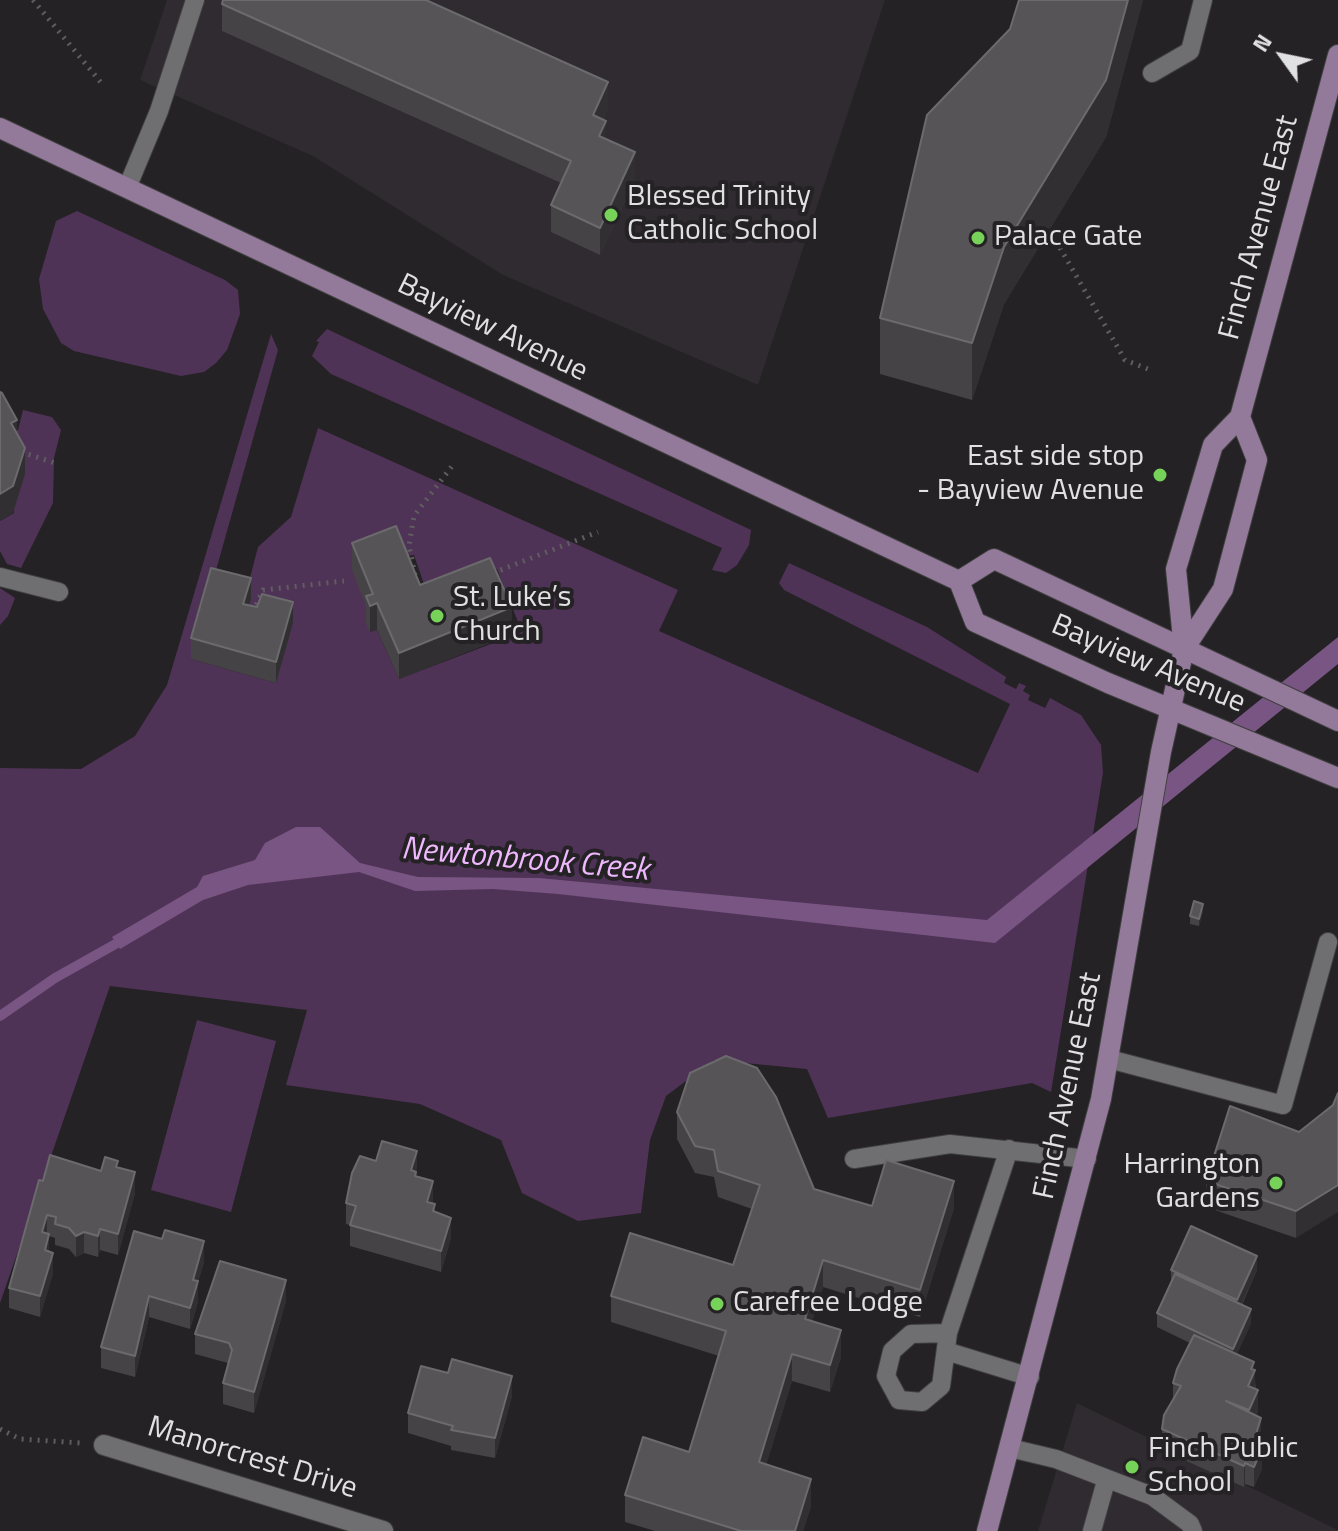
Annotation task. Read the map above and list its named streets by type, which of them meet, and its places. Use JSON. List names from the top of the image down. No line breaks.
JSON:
{"streets":{"main road":["Finch Avenue East","Bayview Avenue"],"street":["Manorcrest Drive"]},"crossings":[["Finch Avenue East","Bayview Avenue"]],"water":["Newtonbrook Creek"],"places":["Blessed Trinity Catholic School","Palace Gate","East side stop - Bayview Avenue","St. Luke’s Church","Harrington Gardens","Carefree Lodge","Finch Public School"],"north":"top left"}
